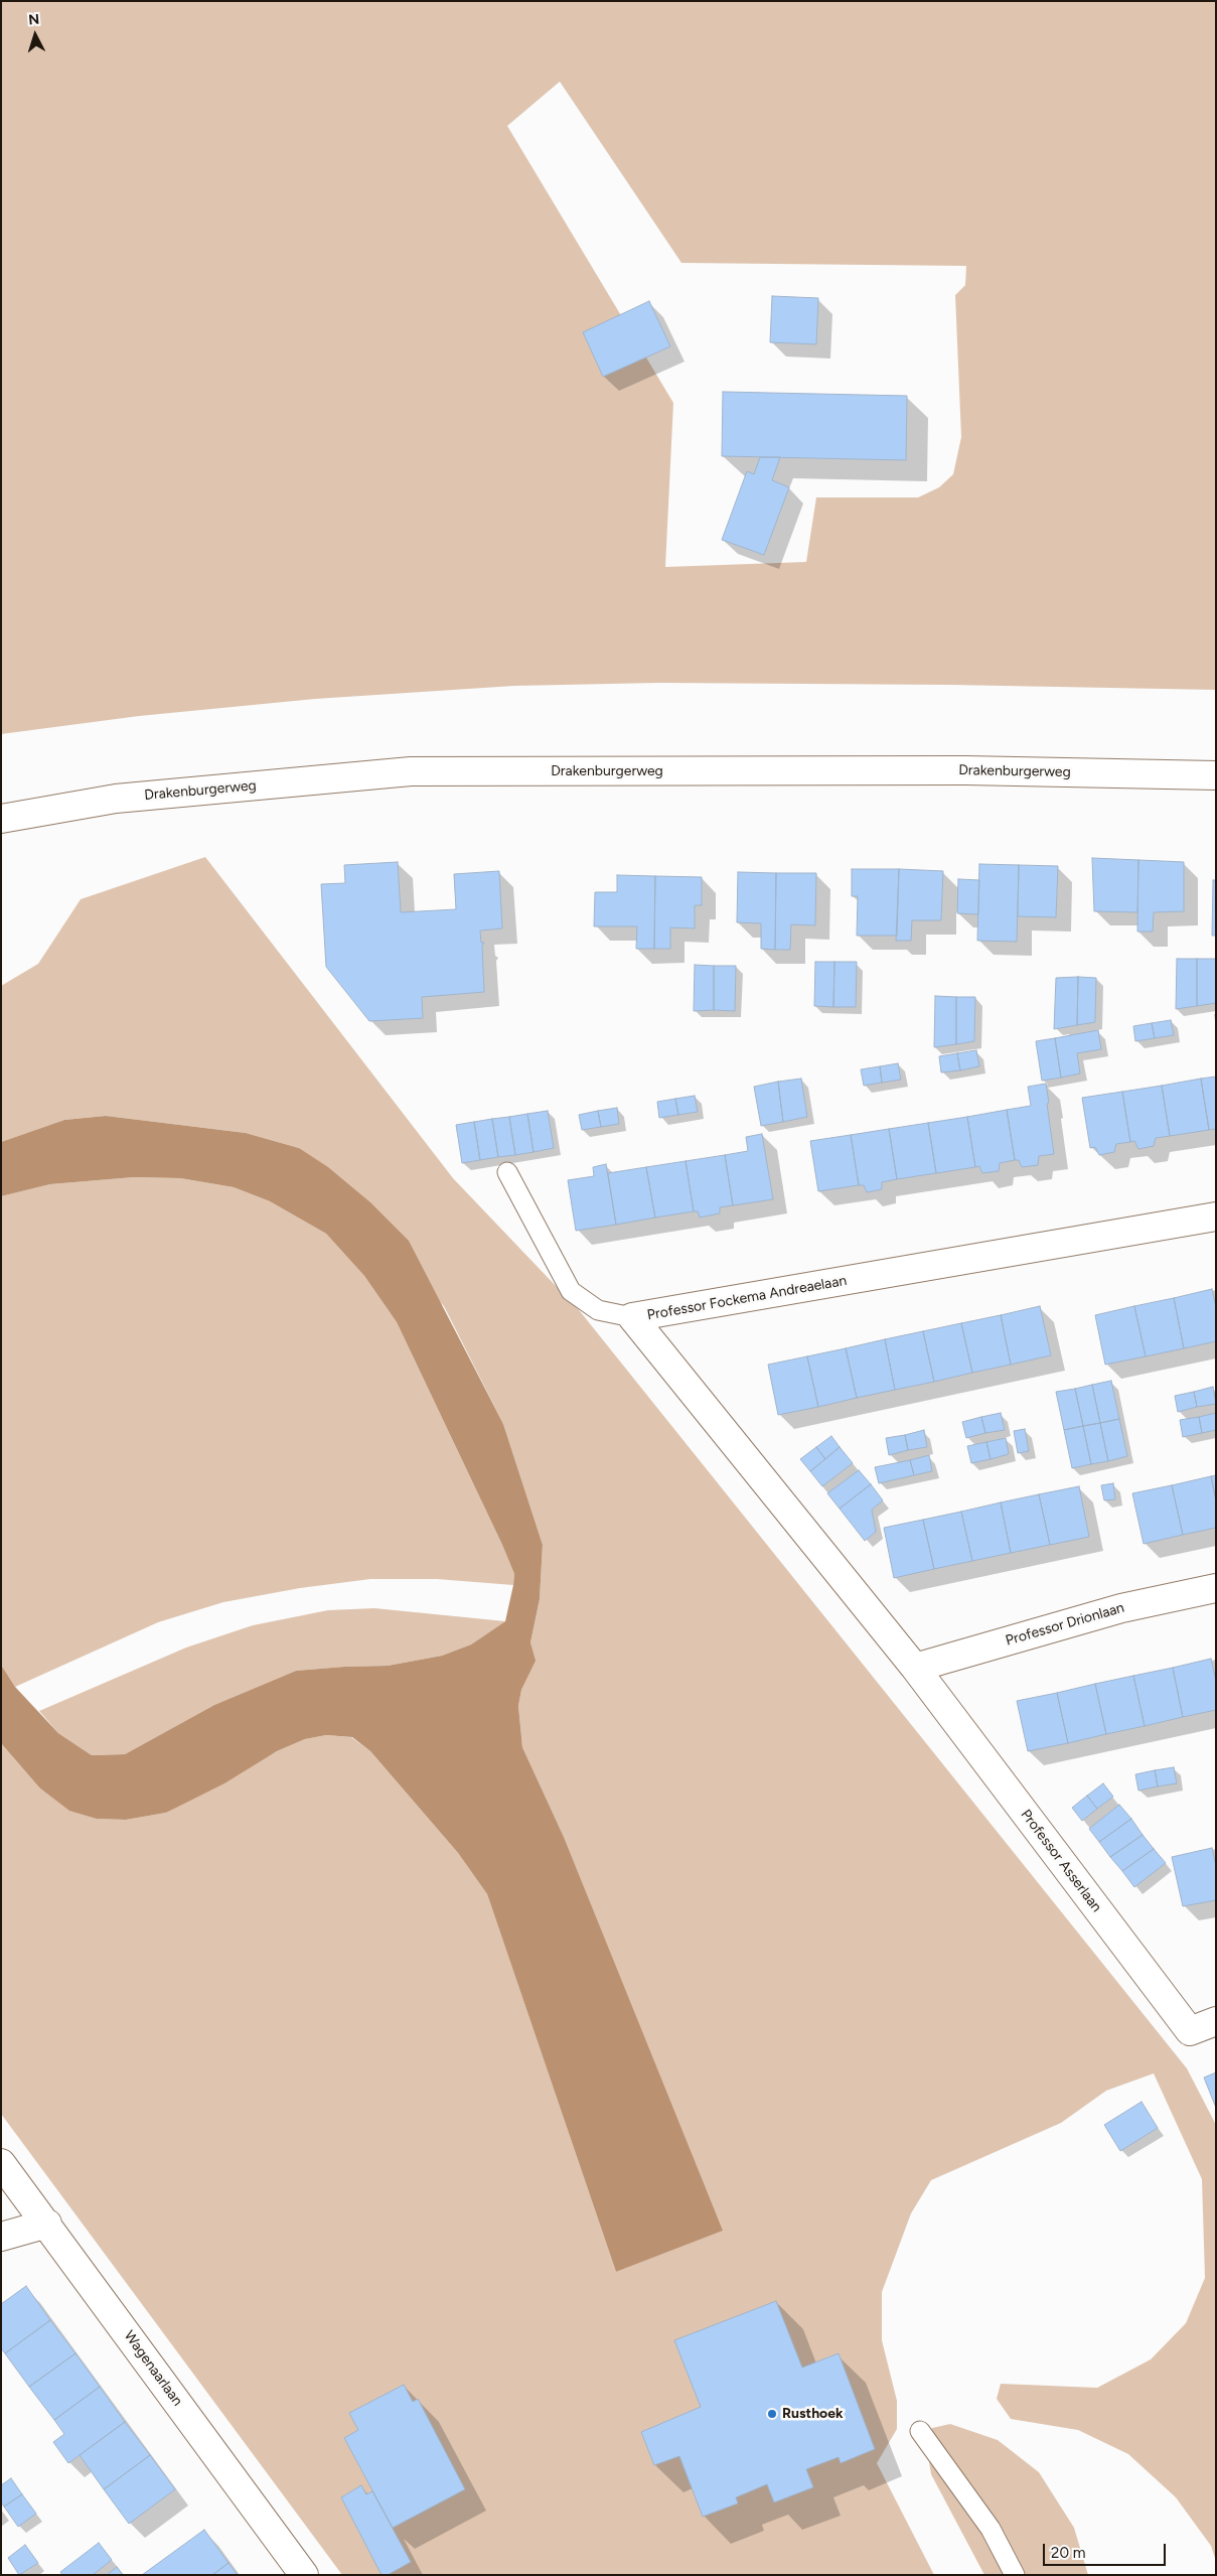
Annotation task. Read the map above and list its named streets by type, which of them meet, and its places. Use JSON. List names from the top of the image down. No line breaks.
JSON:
{"streets":{"street":["Drakenburgerweg","Professor Fockema Andreaelaan","Professor Drionlaan","Professor Asserlaan","Wagenaarlaan"]},"crossings":[["Professor Fockema Andreaelaan","Professor Drionlaan"],["Professor Fockema Andreaelaan","Professor Asserlaan"],["Professor Drionlaan","Professor Asserlaan"]],"places":["Rusthoek"],"scale_bar":"20 m","north":"top"}
